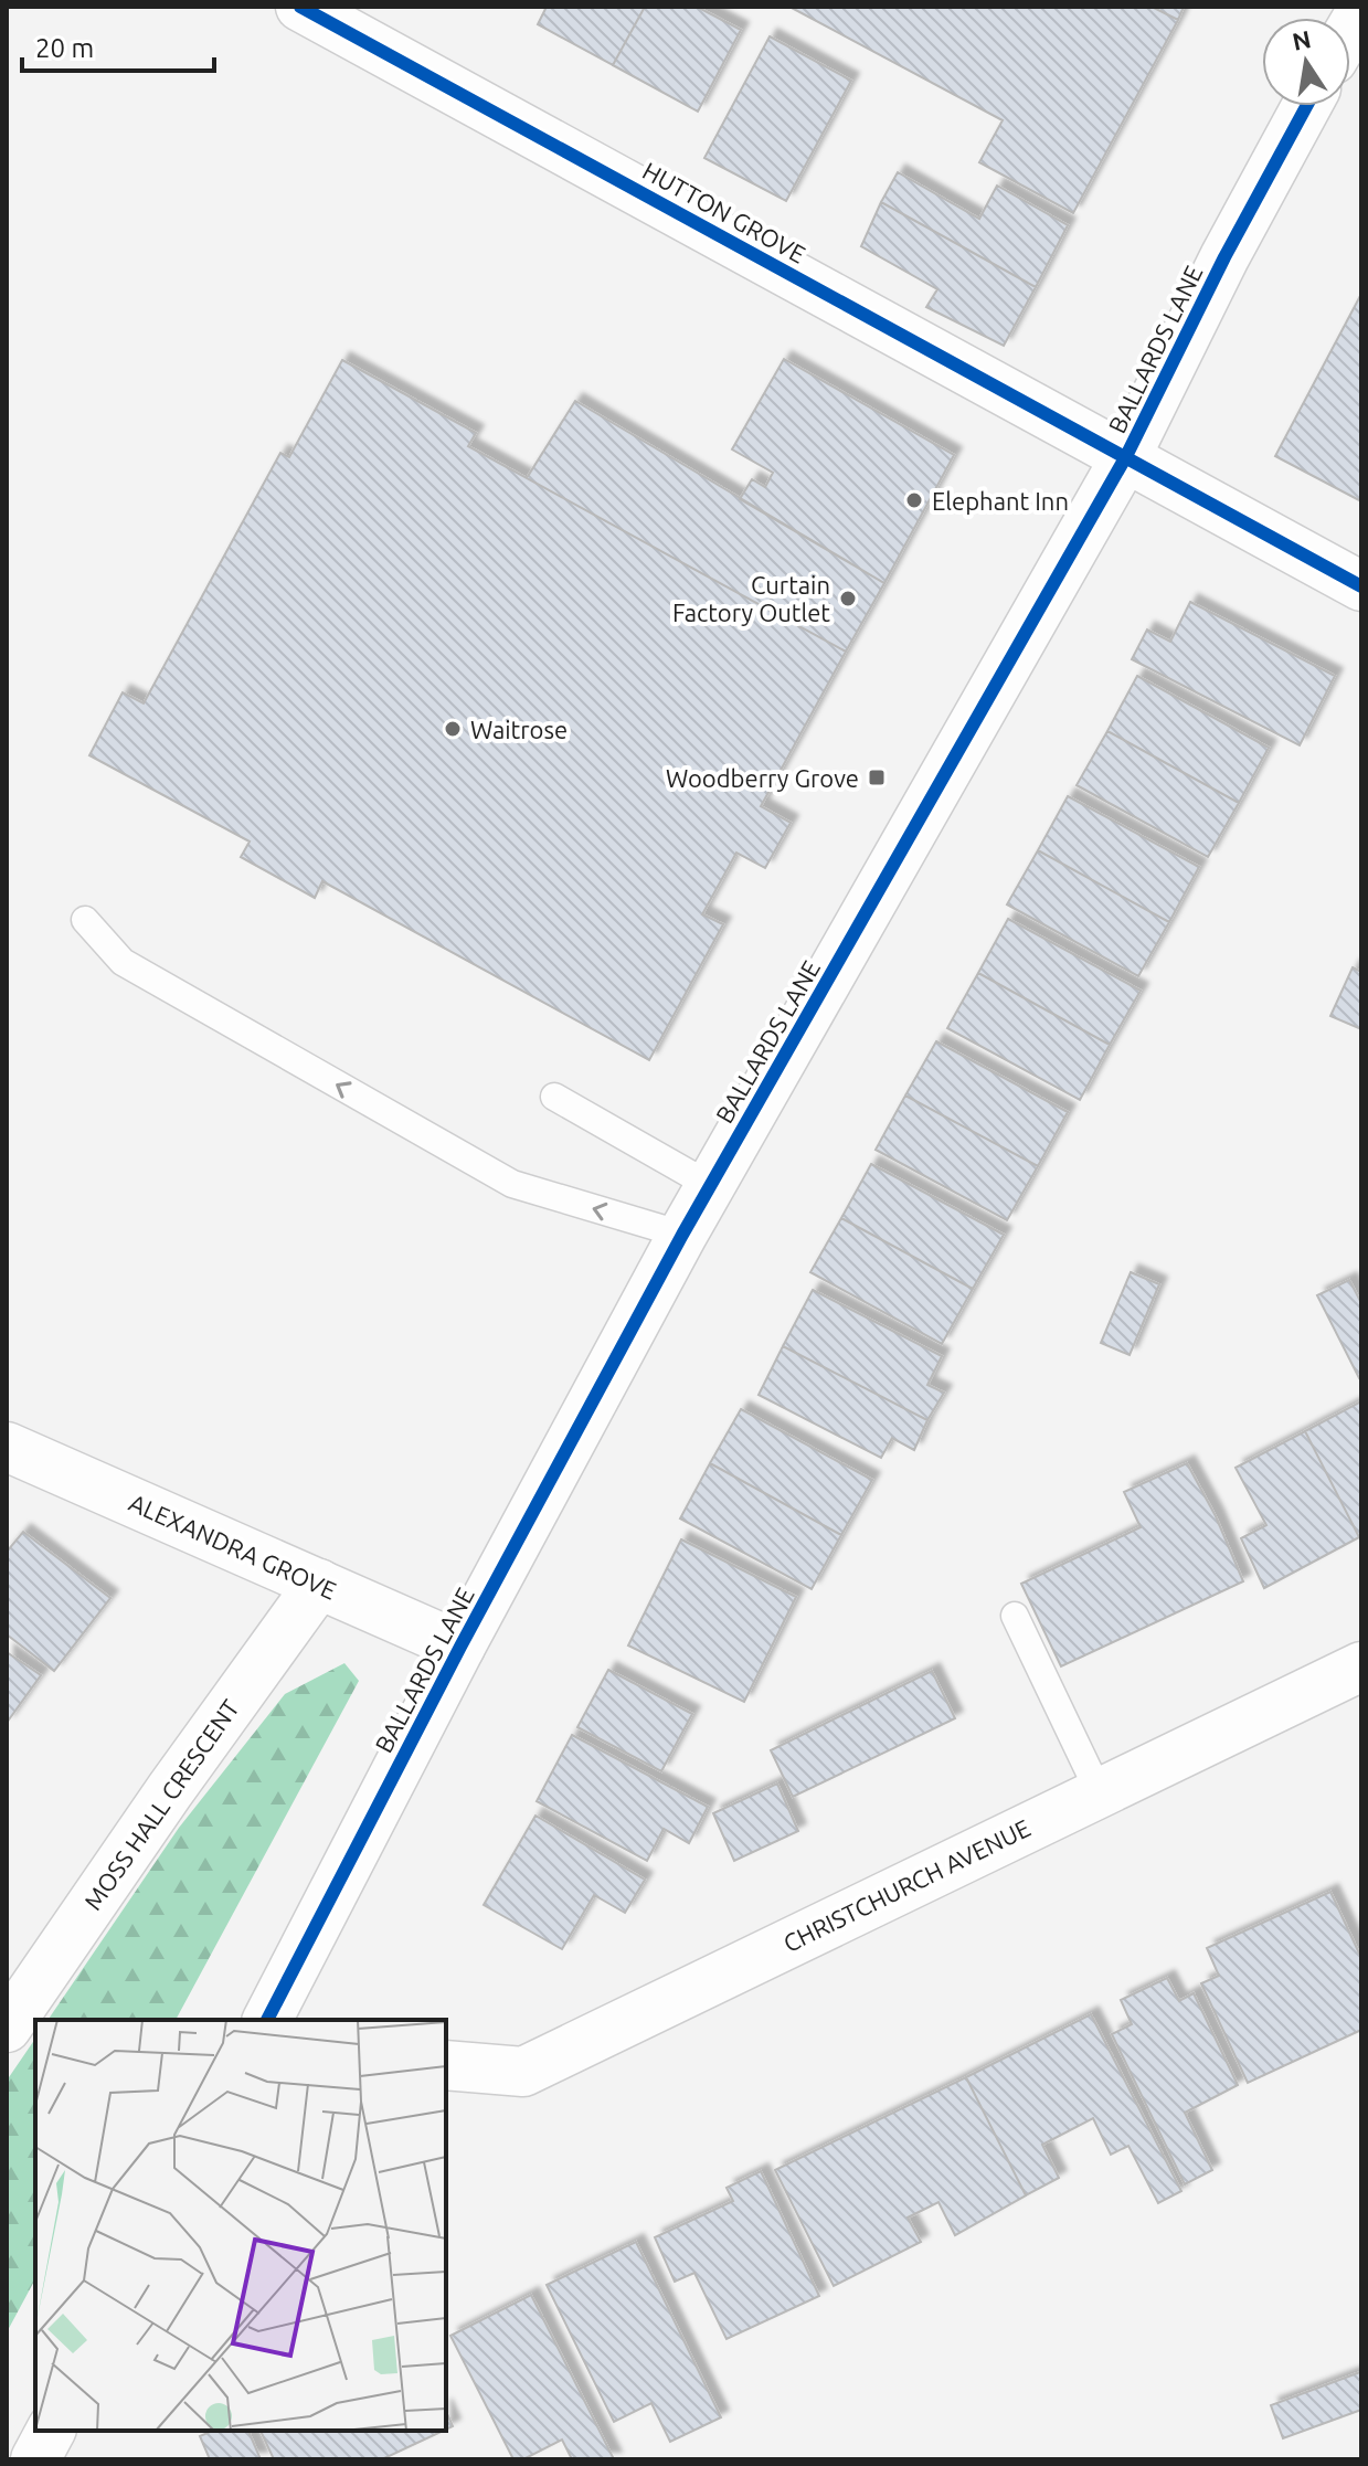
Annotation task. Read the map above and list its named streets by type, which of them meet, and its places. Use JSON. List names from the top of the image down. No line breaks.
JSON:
{"streets":{"street":["HUTTON GROVE","BALLARDS LANE","ALEXANDRA GROVE","MOSS HALL CRESCENT","CHRISTCHURCH AVENUE"]},"crossings":[["HUTTON GROVE","BALLARDS LANE"],["BALLARDS LANE","ALEXANDRA GROVE"],["ALEXANDRA GROVE","MOSS HALL CRESCENT"]],"places":{"other":["Elephant Inn","Curtain Factory Outlet","Waitrose"],"transit":["Woodberry Grove"]},"scale_bar":"20 m","north":"top"}
